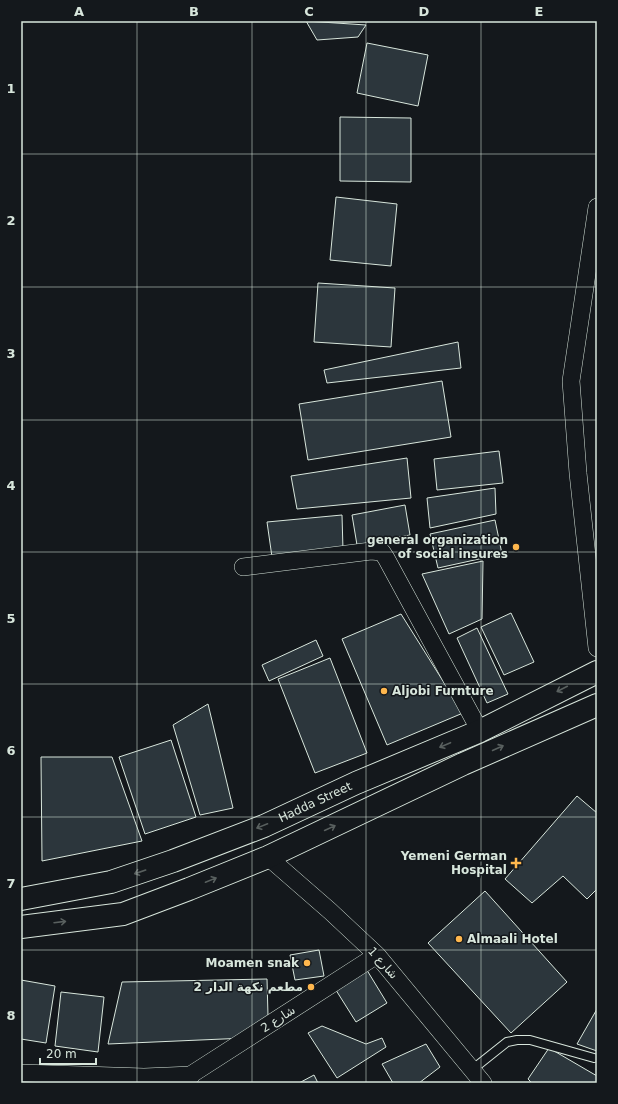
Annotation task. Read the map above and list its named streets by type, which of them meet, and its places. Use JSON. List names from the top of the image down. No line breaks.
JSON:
{"streets":{"main road":["Hadda Street"],"street":["شارع 1","شارع 2"]},"crossings":[["شارع 1","شارع 2"]],"places":{"other":["general organization of social insures","Aljobi Furnture","Almaali Hotel","Moamen snak","مطعم نكهة الدار 2"],"health":["Yemeni German Hospital"]},"scale_bar":"20 m","grid":{"columns":["A","B","C","D","E"],"rows":["1","2","3","4","5","6","7","8"]}}
